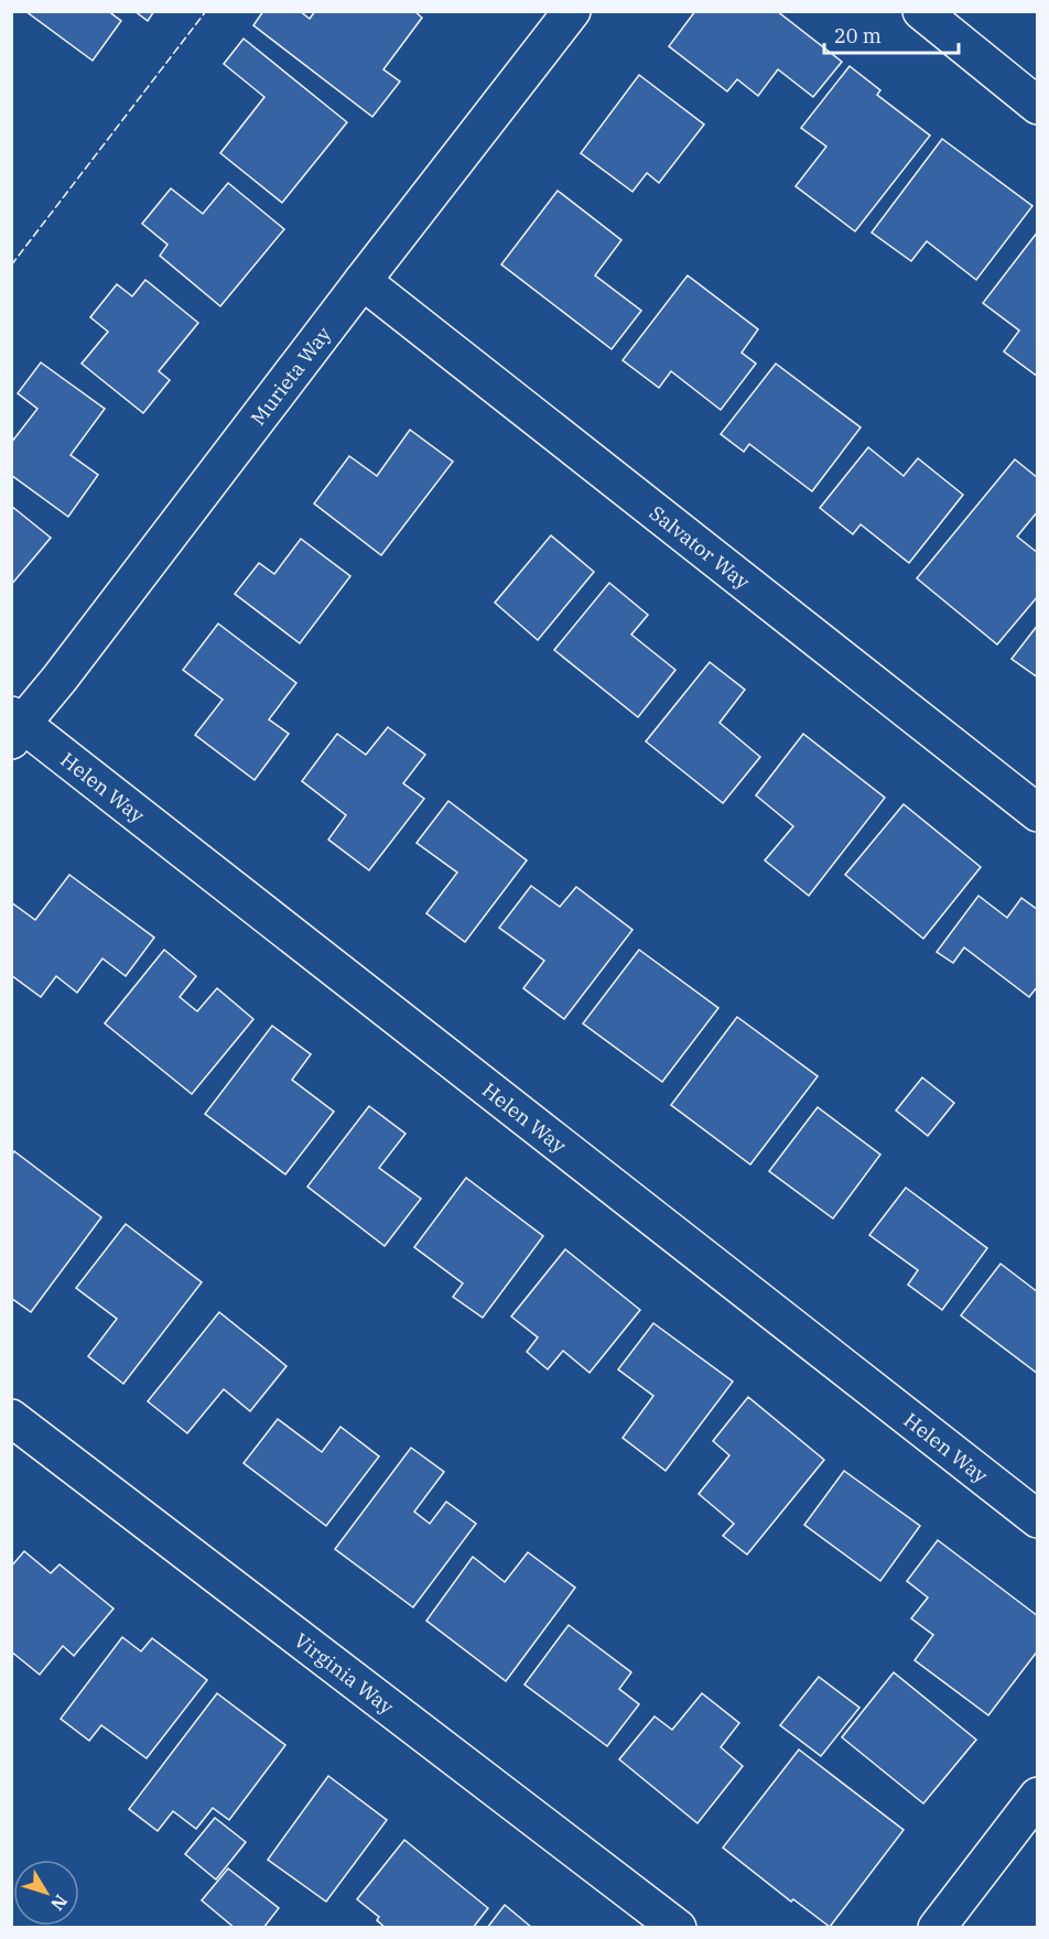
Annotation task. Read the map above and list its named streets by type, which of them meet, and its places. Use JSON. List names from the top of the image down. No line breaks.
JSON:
{"streets":{"street":["Murieta Way","Salvator Way","Helen Way","Virginia Way"]},"crossings":[["Murieta Way","Salvator Way"],["Murieta Way","Helen Way"]],"scale_bar":"20 m","north":"bottom right"}
